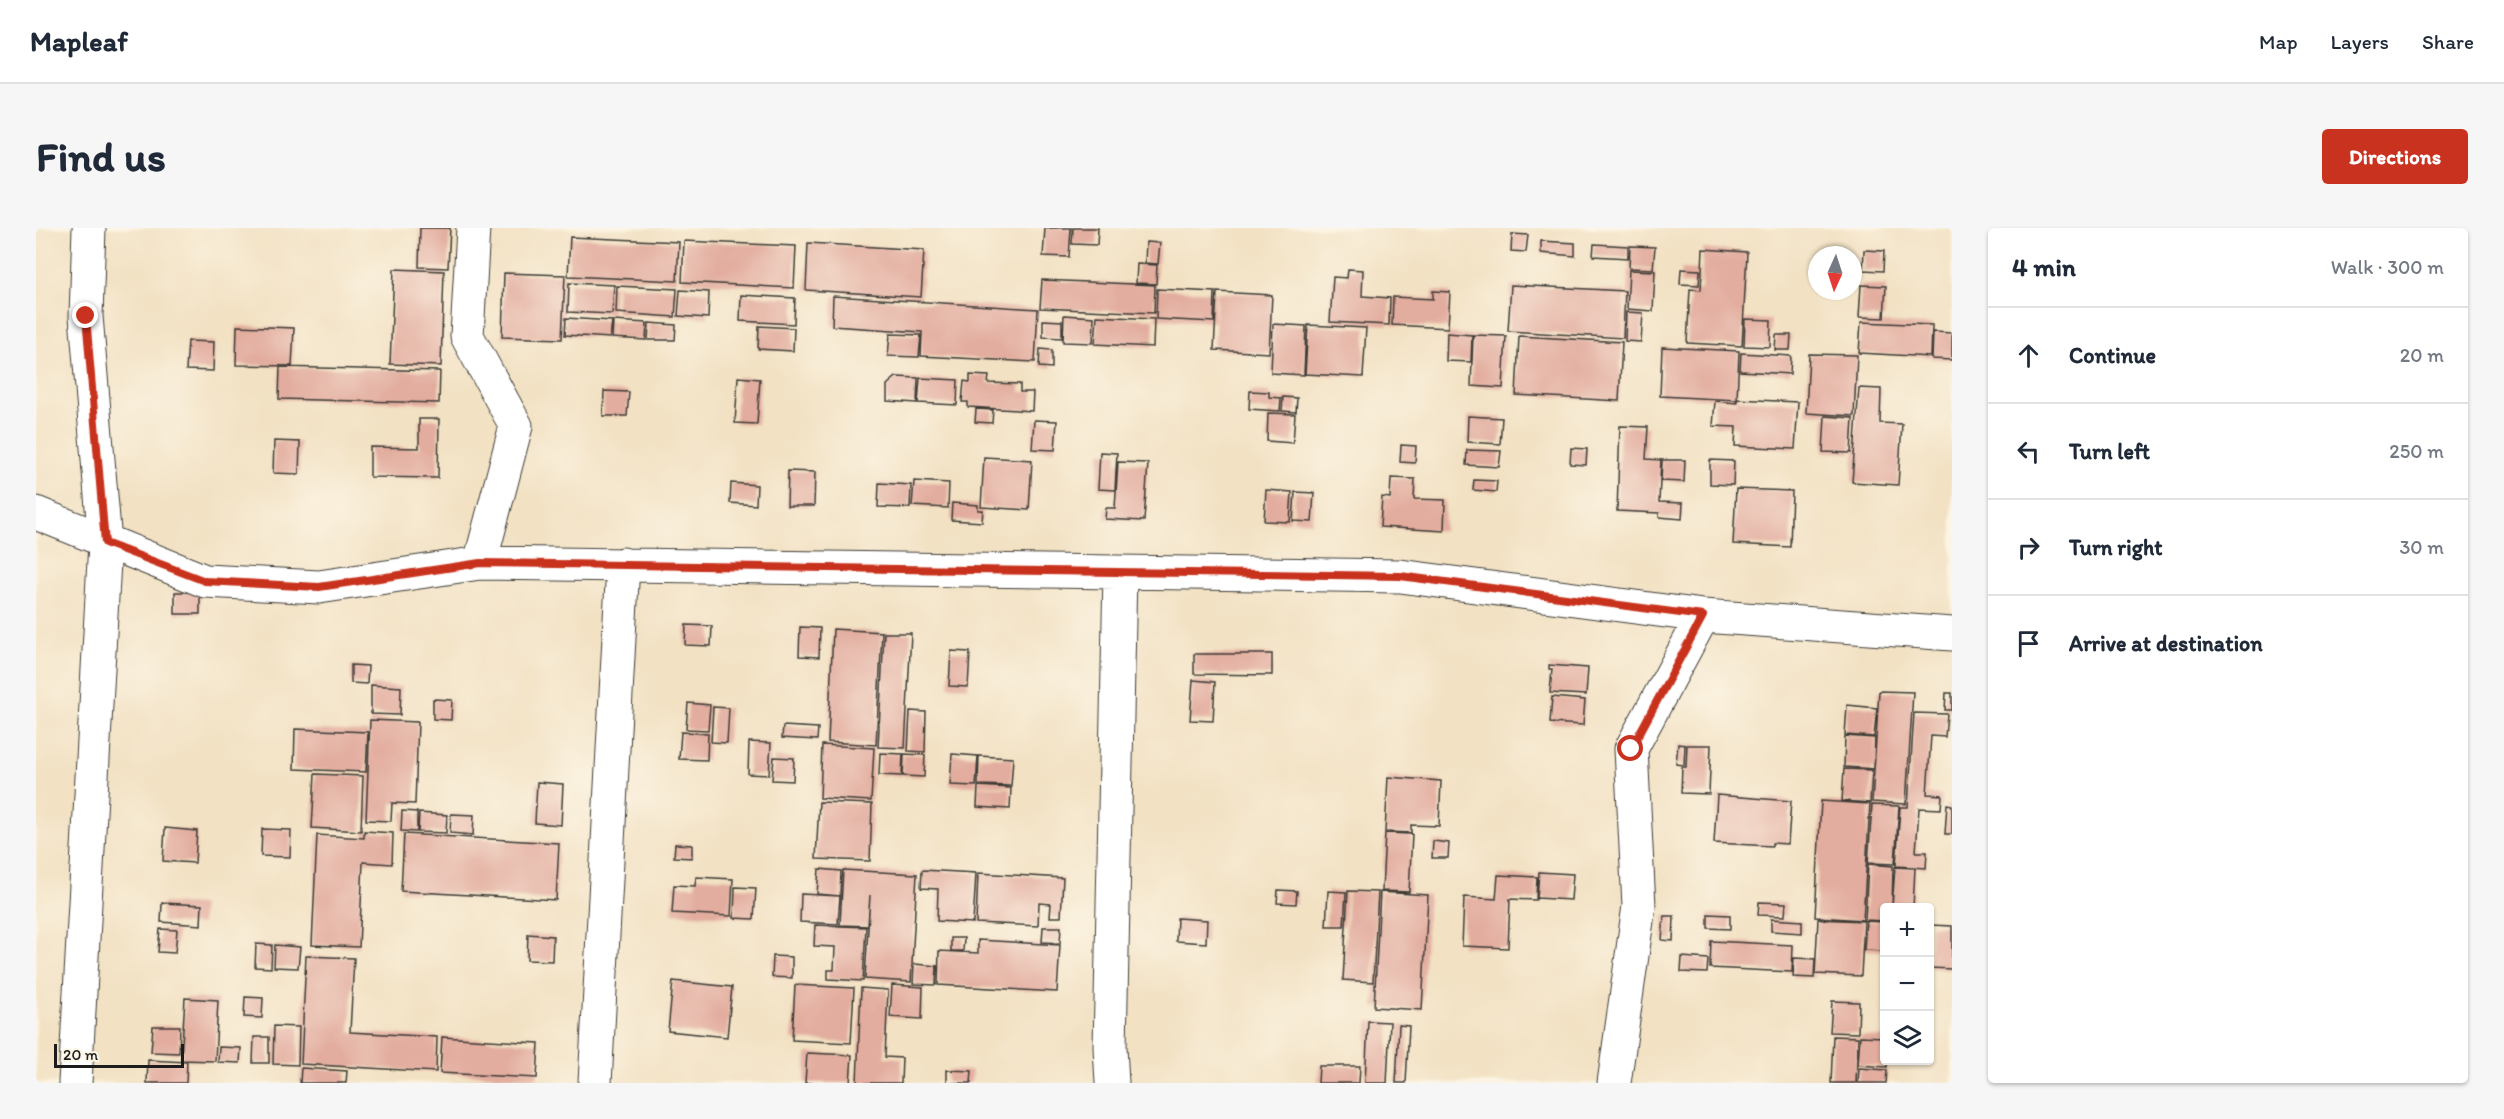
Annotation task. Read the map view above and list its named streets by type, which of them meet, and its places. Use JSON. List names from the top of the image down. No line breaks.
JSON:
{"scale_bar":"20 m","north":"bottom","page":{"header":"Mapleaf","nav":["Map","Layers","Share"],"buttons":"Directions","title":"Find us","heading":["4 min","Walk · 300 m"],"list":[["Continue","20 m"],["Turn left","250 m"],["Turn right","30 m"],"Arrive at destination"],"map_buttons":["+","−"],"scale":"20 m"}}
